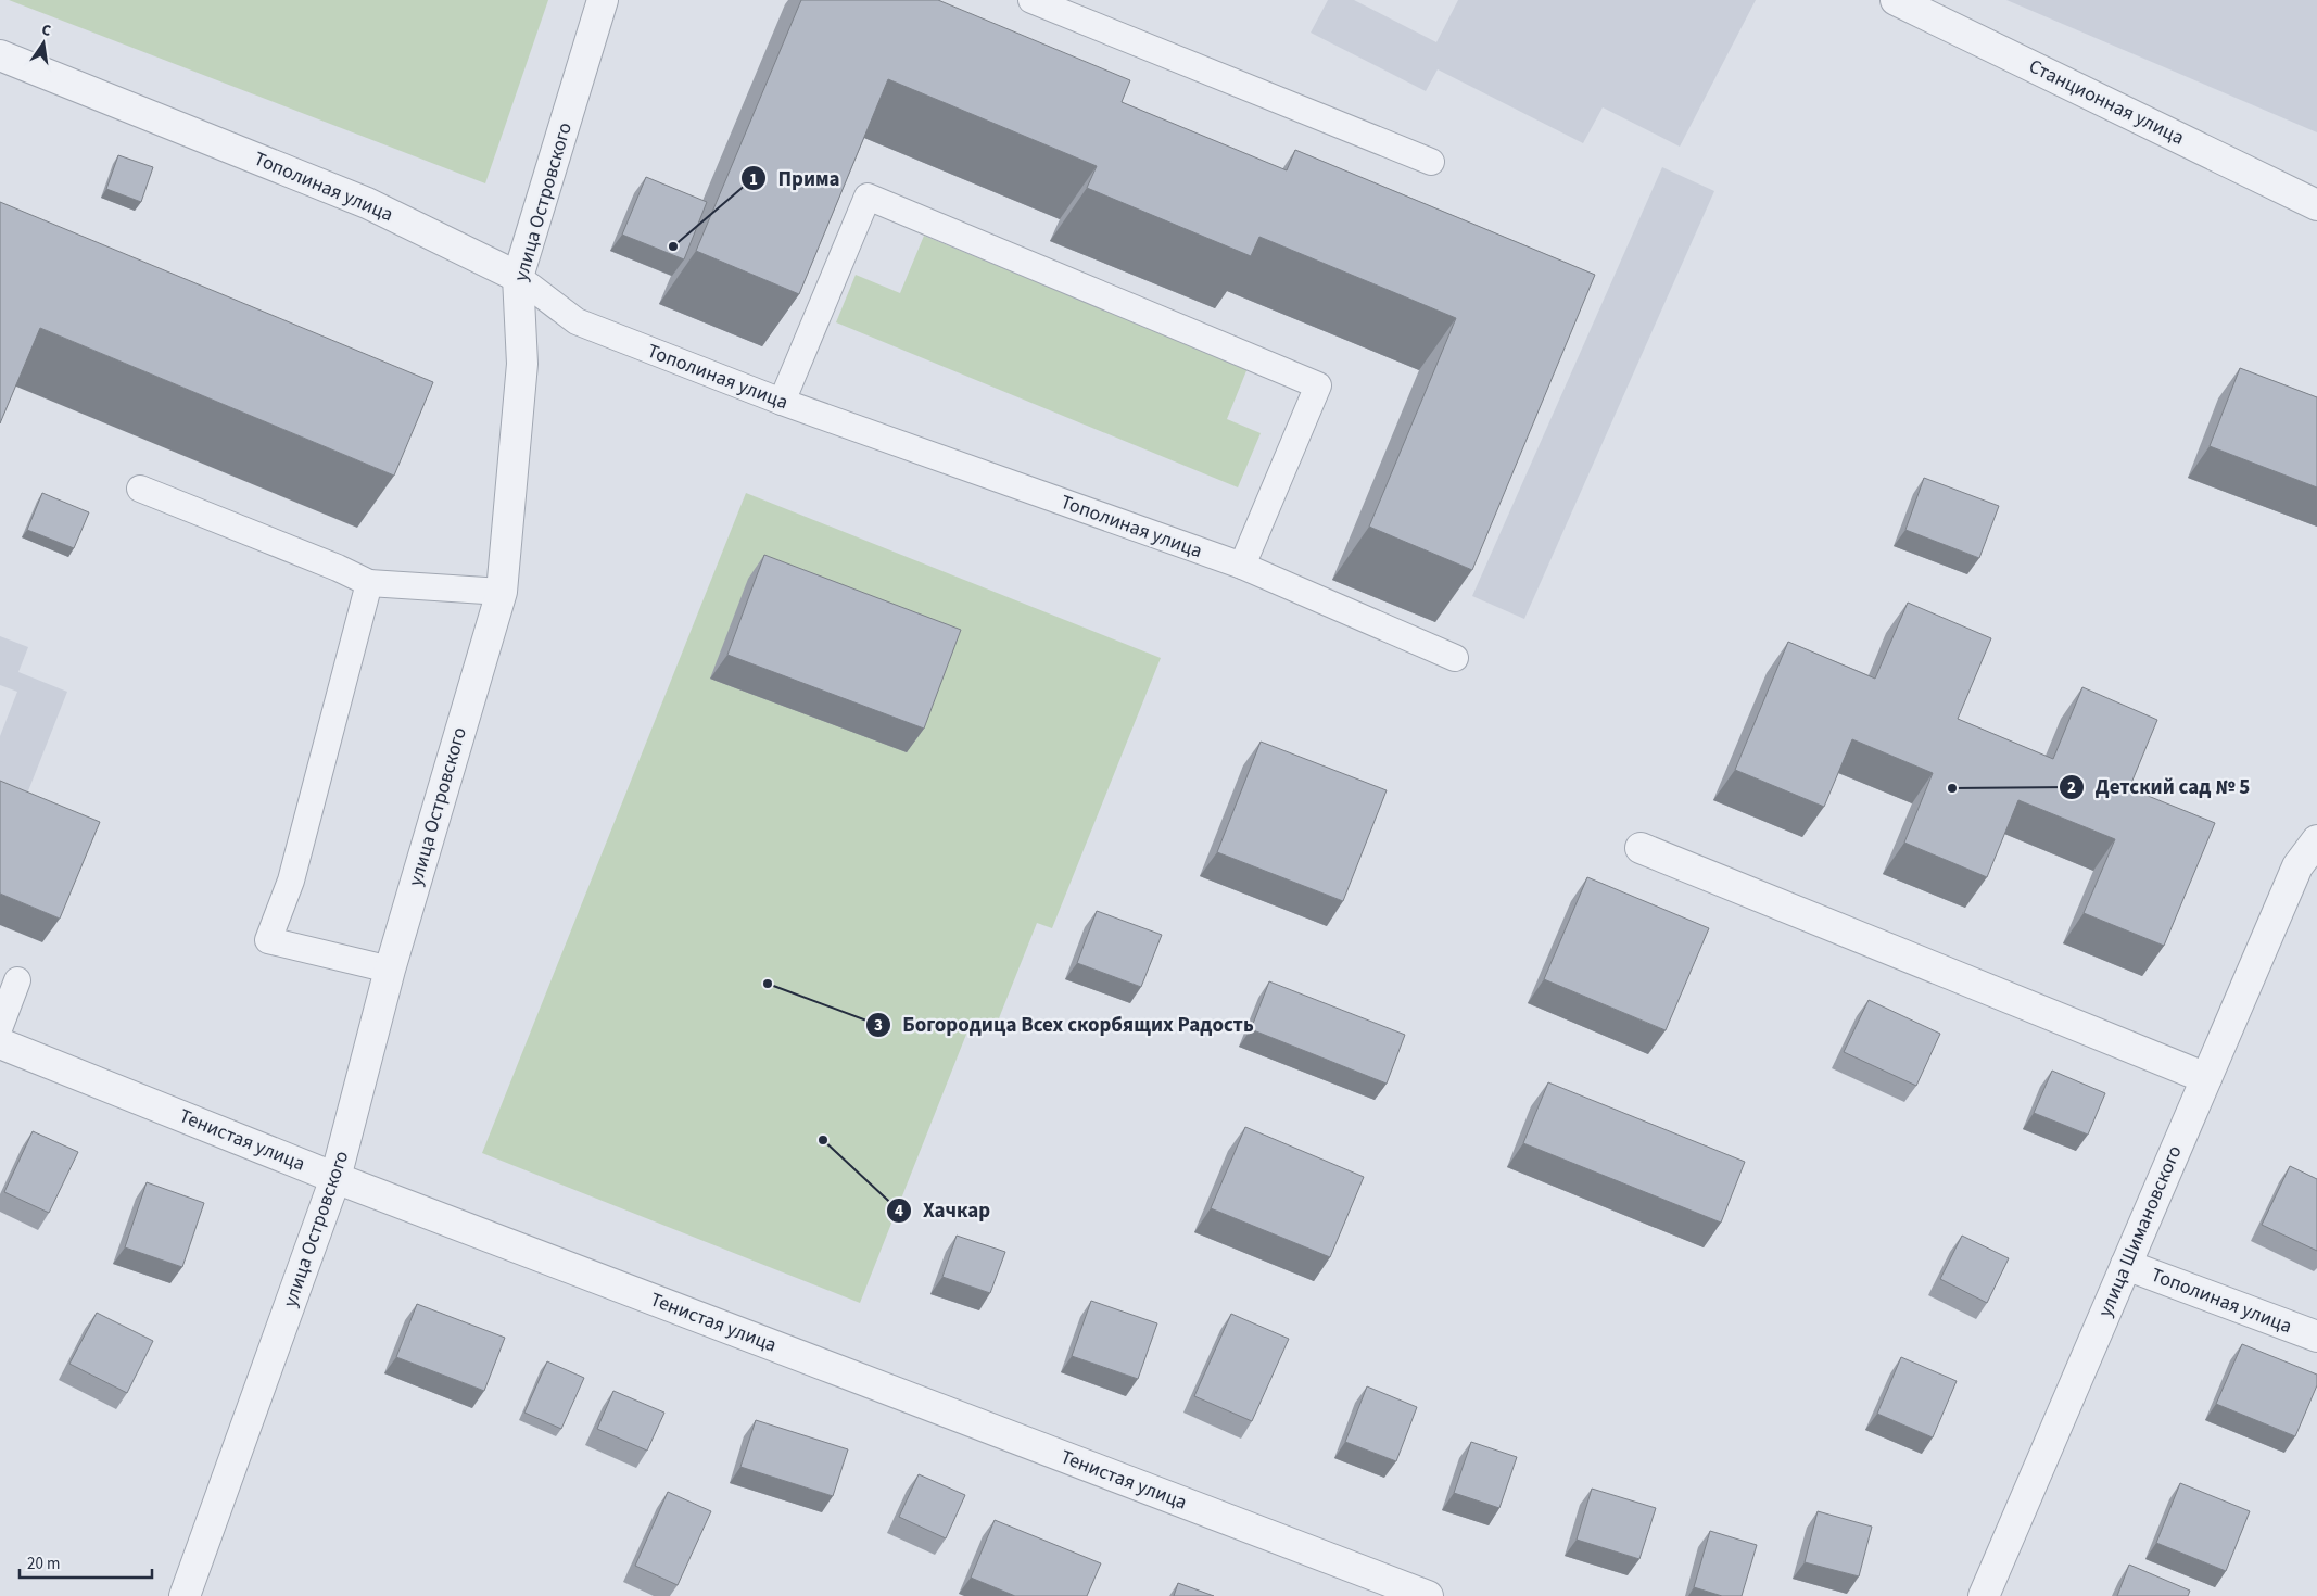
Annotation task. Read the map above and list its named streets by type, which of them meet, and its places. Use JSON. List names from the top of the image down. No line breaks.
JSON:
{"streets":{"street":["Станционная улица","Тополиная улица","улица Островского","Тенистая улица","улица Шимановского"]},"crossings":[["Тополиная улица","улица Островского"],["Тополиная улица","улица Шимановского"],["улица Островского","Тенистая улица"]],"places":["Прима","Детский сад № 5","Богородица Всех скорбящих Радость","Хачкар"],"scale_bar":"20 m","north":"top"}
